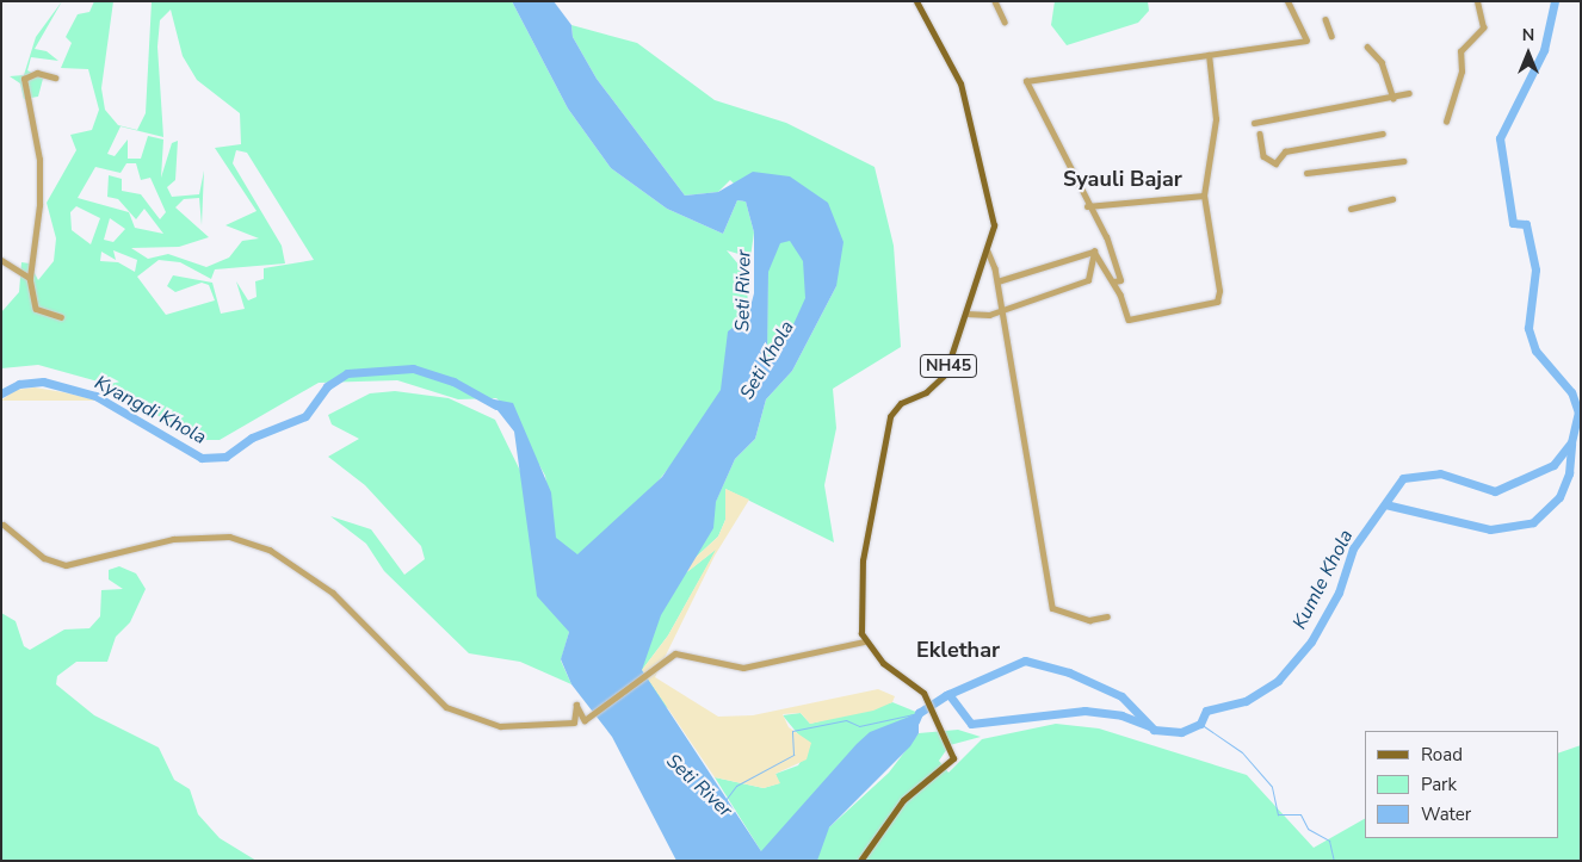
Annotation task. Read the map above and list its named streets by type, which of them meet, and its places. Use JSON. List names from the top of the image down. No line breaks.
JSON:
{"streets":{"main road":["NH45"]},"districts":["Syauli Bajar","Eklethar"],"water":["Seti River","Seti Khola","Kyangdi Khola","Kumle Khola"],"legend":["Road","Park","Water"],"north":"top"}
